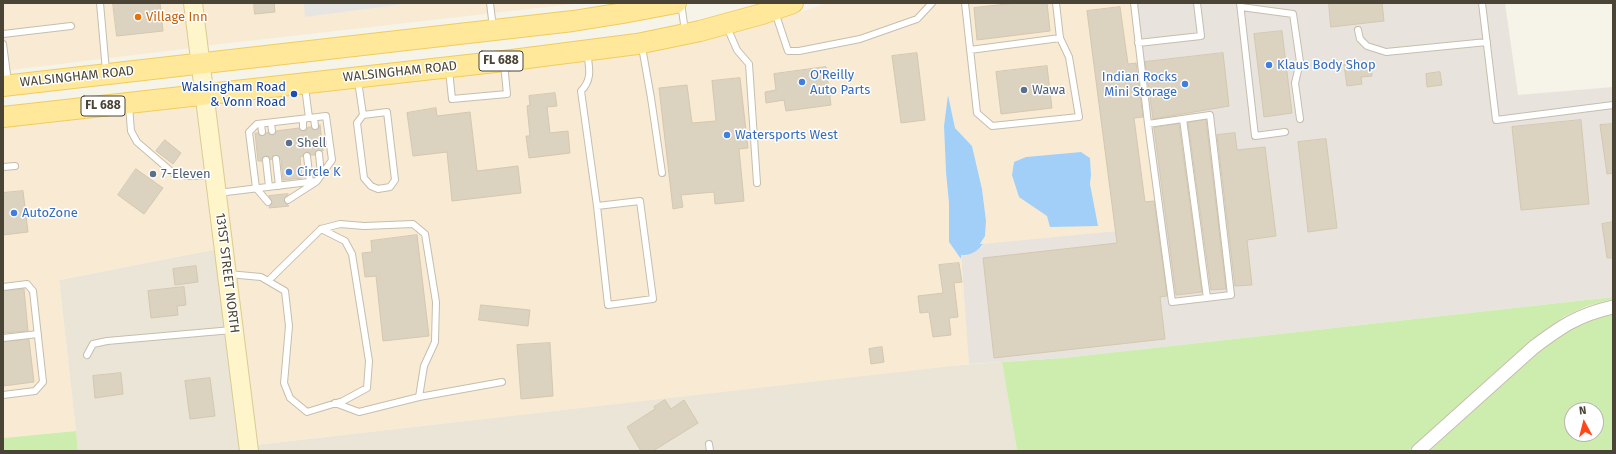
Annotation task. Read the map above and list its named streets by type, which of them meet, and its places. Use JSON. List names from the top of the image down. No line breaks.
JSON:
{"streets":{"main road":["FL 688","WALSINGHAM ROAD"],"street":["131ST STREET NORTH"]},"crossings":[["WALSINGHAM ROAD","131ST STREET NORTH"]],"places":["Village Inn","Klaus Body Shop","O'Reilly Auto Parts","Indian Rocks Mini Storage","Wawa","Walsingham Road & Vonn Road","Watersports West","Shell","Circle K","7-Eleven","AutoZone"],"north":"top"}
